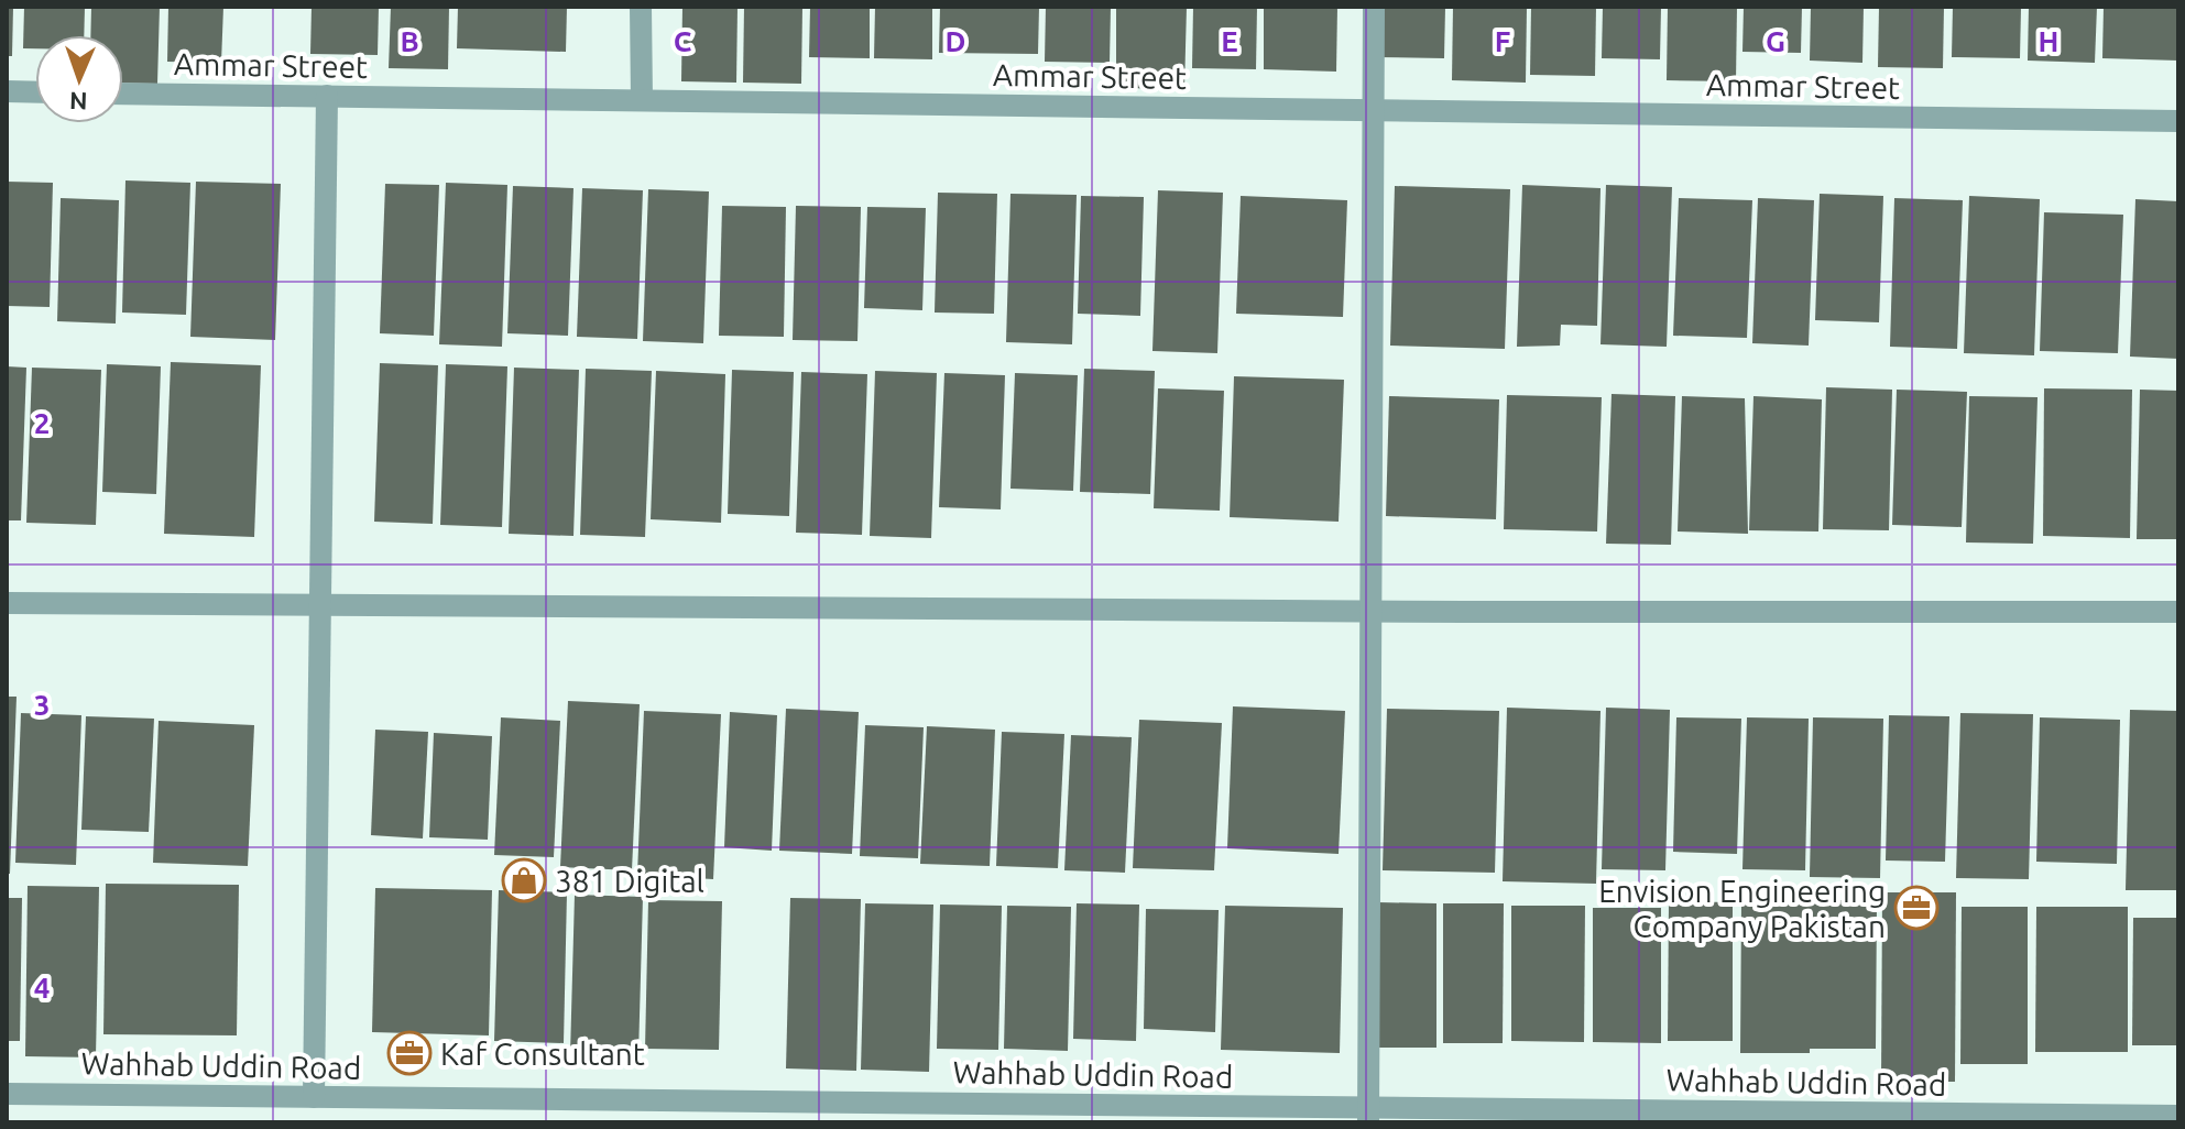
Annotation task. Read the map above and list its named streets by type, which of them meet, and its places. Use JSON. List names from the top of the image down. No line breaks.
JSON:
{"streets":{"street":["Ammar Street","Wahhab Uddin Road"]},"places":{"shop":["381 Digital"],"office":["Envision Engineering Company Pakistan","Kaf Consultant"]},"north":"bottom","grid":{"columns":["B","C","D","E","F","G","H"],"rows":["2","3","4"]}}
